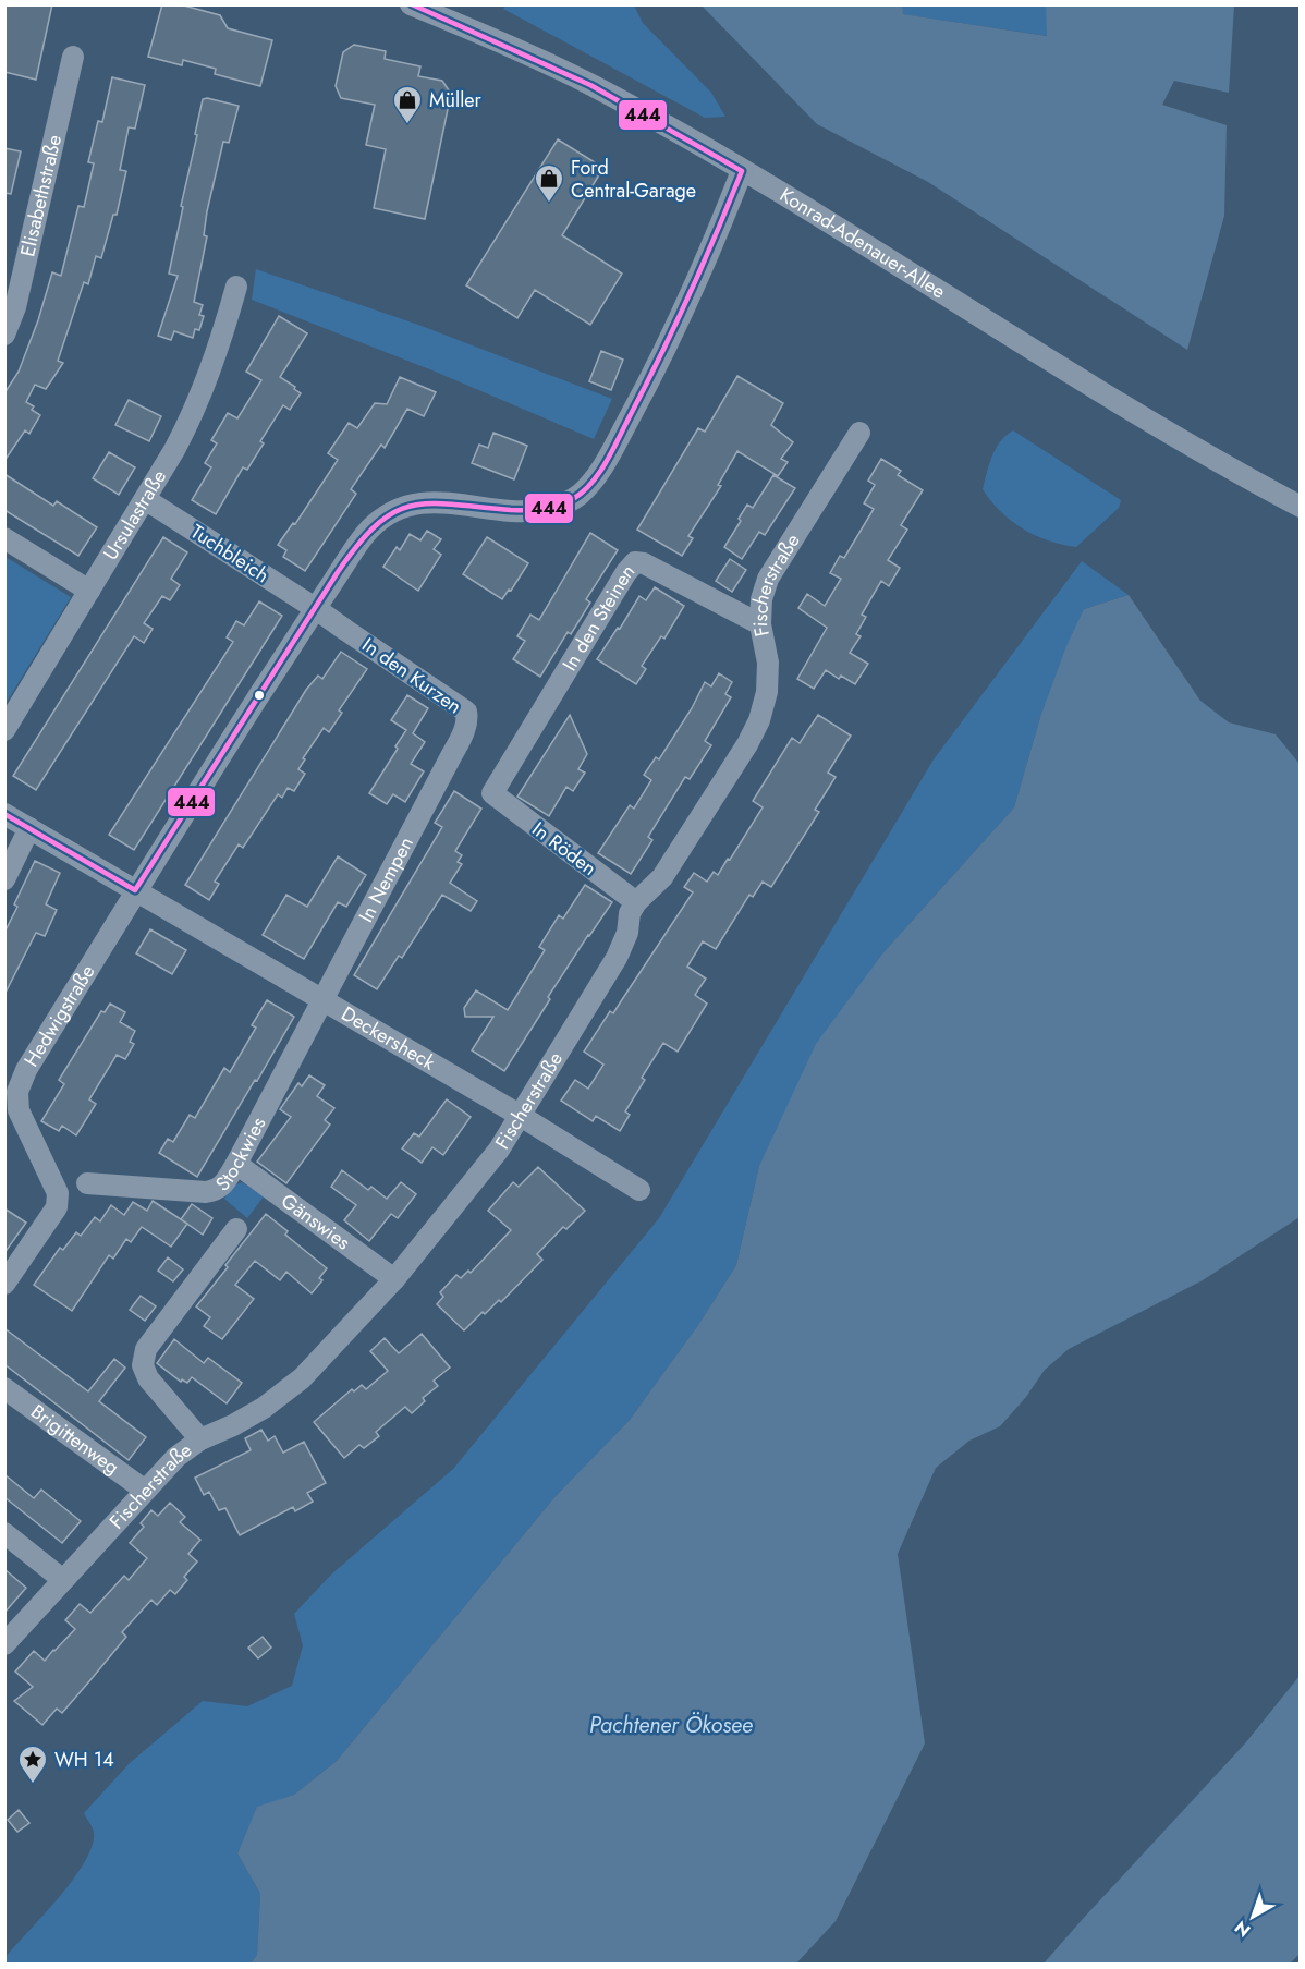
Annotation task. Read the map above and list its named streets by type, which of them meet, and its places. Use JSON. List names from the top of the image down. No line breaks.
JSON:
{"streets":{"street":["Elisabethstraße","Konrad-Adenauer-Allee","Ursulastraße","Tuchbleich","Fischerstraße","In den Steinen","In den Kurzen","In Röden","In Nempen","Hedwigstraße","Deckersheck","Stockwies","Gänswies","Brigittenweg"]},"crossings":[["Ursulastraße","Tuchbleich"],["Tuchbleich","In den Kurzen"],["Fischerstraße","In den Steinen"],["Fischerstraße","In Röden"],["Fischerstraße","Deckersheck"],["Fischerstraße","Gänswies"],["Fischerstraße","Brigittenweg"],["In den Steinen","In Röden"],["In den Kurzen","In Nempen"],["In Nempen","Deckersheck"],["In Nempen","Stockwies"],["Hedwigstraße","Deckersheck"],["Deckersheck","Stockwies"],["Stockwies","Gänswies"]],"water":["Pachtener Ökosee"],"places":{"shop":["Müller","Ford Central-Garage"],"place":["WH 14"]},"lines":["transit line 444"],"north":"bottom left"}
